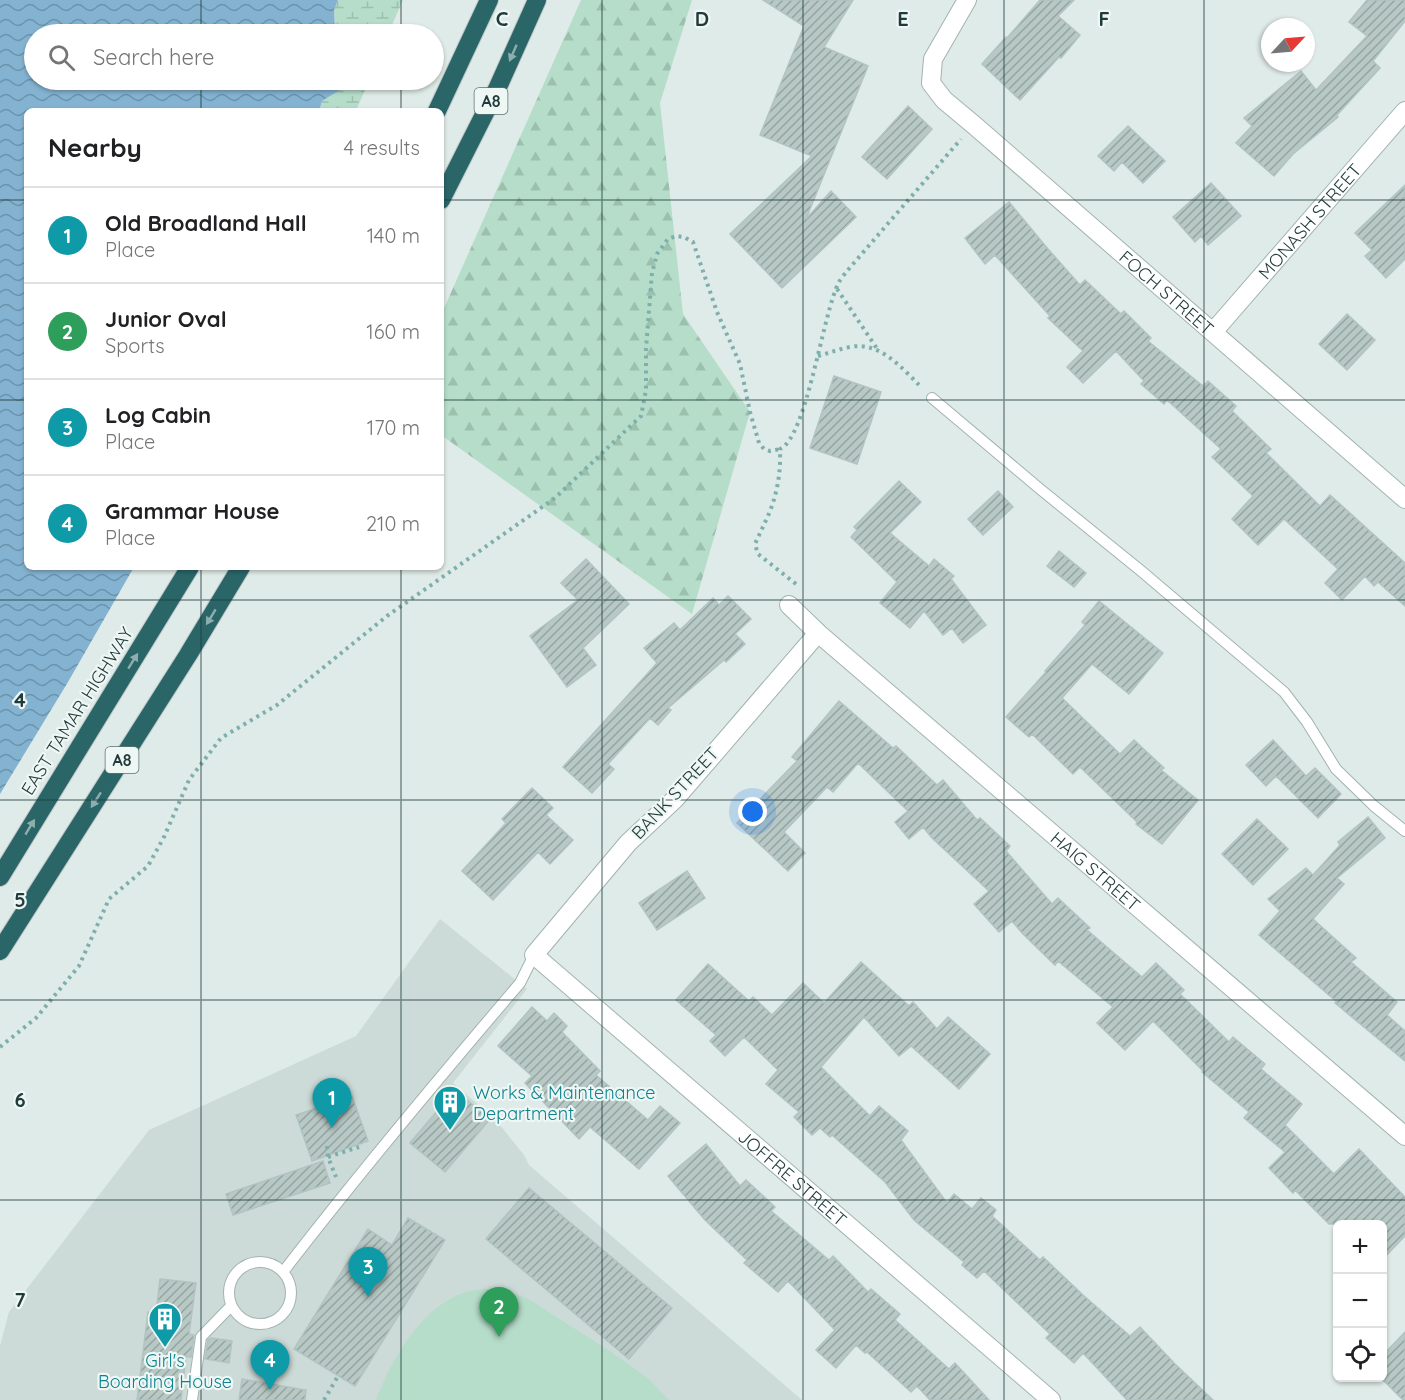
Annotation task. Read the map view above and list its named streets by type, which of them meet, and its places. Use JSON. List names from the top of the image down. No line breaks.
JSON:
{"streets":{"highway":["A8","EAST TAMAR HIGHWAY"],"street":["MONASH STREET","FOCH STREET","BANK STREET","HAIG STREET","JOFFRE STREET"]},"crossings":[["MONASH STREET","FOCH STREET"],["BANK STREET","HAIG STREET"],["BANK STREET","JOFFRE STREET"]],"places":{"building":["Works & Maintenance Department","Girl's Boarding House"]},"north":"top right","page":{"search":"Search here","heading":["Nearby","4 results"],"list":[{"mark":"1","name":"Old Broadland Hall","note":"Place","value":"140 m"},{"mark":"2","name":"Junior Oval","note":"Sports","value":"160 m"},{"mark":"3","name":"Log Cabin","note":"Place","value":"170 m"},{"mark":"4","name":"Grammar House","note":"Place","value":"210 m"}],"pins":["1","3","2","4"],"map_buttons":["+","−"]},"grid":{"columns":["C","D","E","F"],"rows":["4","5","6","7"]}}
